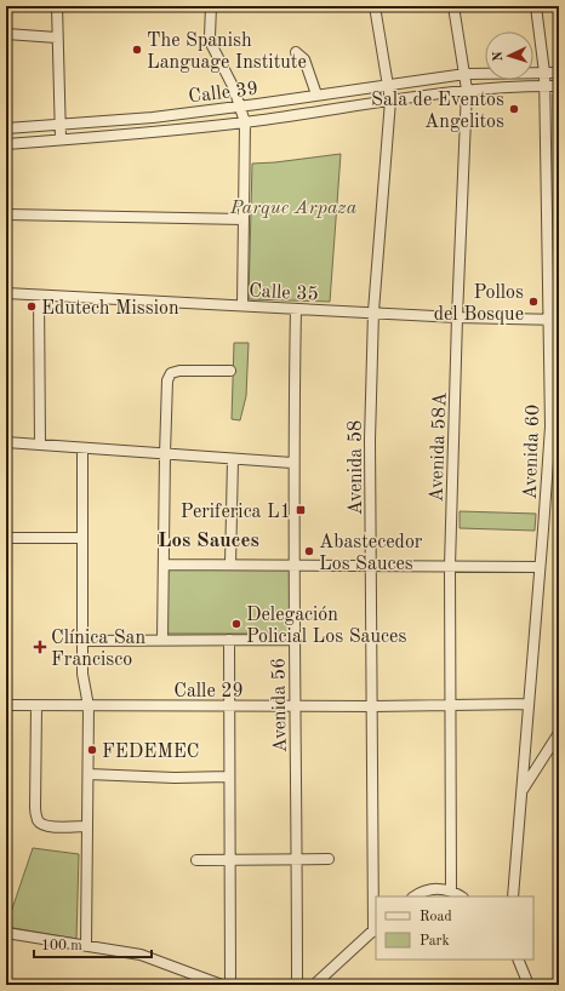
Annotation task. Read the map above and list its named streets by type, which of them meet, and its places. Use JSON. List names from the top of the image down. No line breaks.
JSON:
{"streets":{"street":["Calle 39","Calle 35","Avenida 58A","Avenida 60","Avenida 58","Calle 29","Avenida 56"]},"crossings":[["Calle 39","Avenida 58A"],["Calle 39","Avenida 60"],["Calle 39","Avenida 58"],["Calle 35","Avenida 58A"],["Calle 35","Avenida 60"],["Calle 35","Avenida 58"],["Calle 35","Avenida 56"],["Avenida 58A","Calle 29"],["Avenida 60","Calle 29"],["Avenida 58","Calle 29"],["Calle 29","Avenida 56"]],"districts":["Los Sauces"],"parks":["Parque Arpaza"],"places":{"other":["The Spanish Language Institute","Sala de Eventos Angelitos","Pollos del Bosque","Edutech Mission","Abastecedor Los Sauces","Delegación Policial Los Sauces","FEDEMEC"],"transit":["Periferica L1"],"health":["Clínica San Francisco"]},"legend":["Road","Park"],"scale_bar":"100 m","north":"left"}
